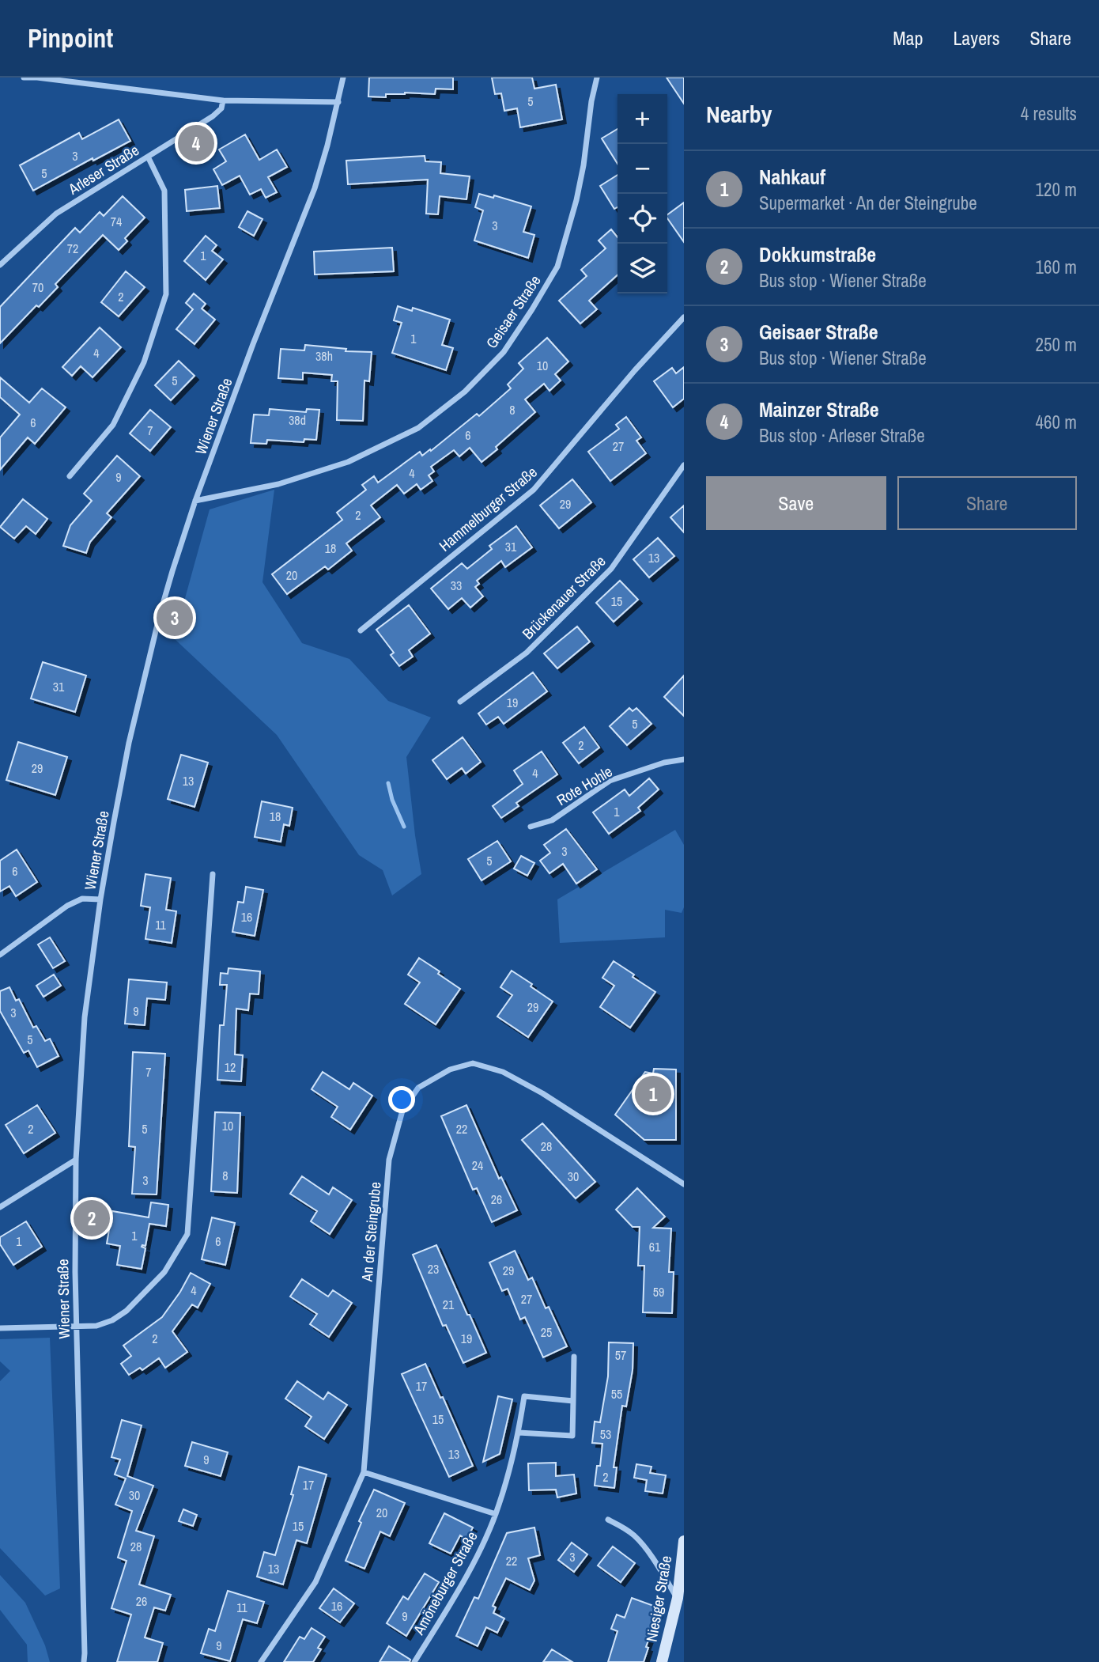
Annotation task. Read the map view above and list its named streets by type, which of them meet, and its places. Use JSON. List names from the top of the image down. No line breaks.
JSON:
{"streets":{"main road":["Niesiger Straße"],"street":["Arleser Straße","Geisaer Straße","Wiener Straße","Hammelburger Straße","Brückenauer Straße","Rote Hohle","An der Steingrube","Amöneburger Straße"]},"crossings":[["Geisaer Straße","Wiener Straße"],["An der Steingrube","Amöneburger Straße"]],"house_numbers":["5","3","5","74","3","72","1","70","2","1","4","38h","10","5","8","38d","6","7","6","27","4","9","29","2","31","18","13","20","33","15","31","19","5","2","29","4","13","1","18","3","5","6","16","11","29","9","3","5","12","7","10","2","5","22","28","24","8","30","3","26","1","1","6","61","23","29","4","59","27","21","25","2","19","57","17","55","15","53","13","9","2","17","30","20","15","28","3","22","13","26","16","11","9","9"],"page":{"header":"Pinpoint","nav":["Map","Layers","Share"],"heading":["Nearby","4 results"],"map_buttons":["+","−"],"pins":["4","3","1","2"],"list":[{"mark":"1","name":"Nahkauf","note":"Supermarket · An der Steingrube","value":"120 m"},{"mark":"2","name":"Dokkumstraße","note":"Bus stop · Wiener Straße","value":"160 m"},{"mark":"3","name":"Geisaer Straße","note":"Bus stop · Wiener Straße","value":"250 m"},{"mark":"4","name":"Mainzer Straße","note":"Bus stop · Arleser Straße","value":"460 m"}],"buttons":["Save","Share"]}}
